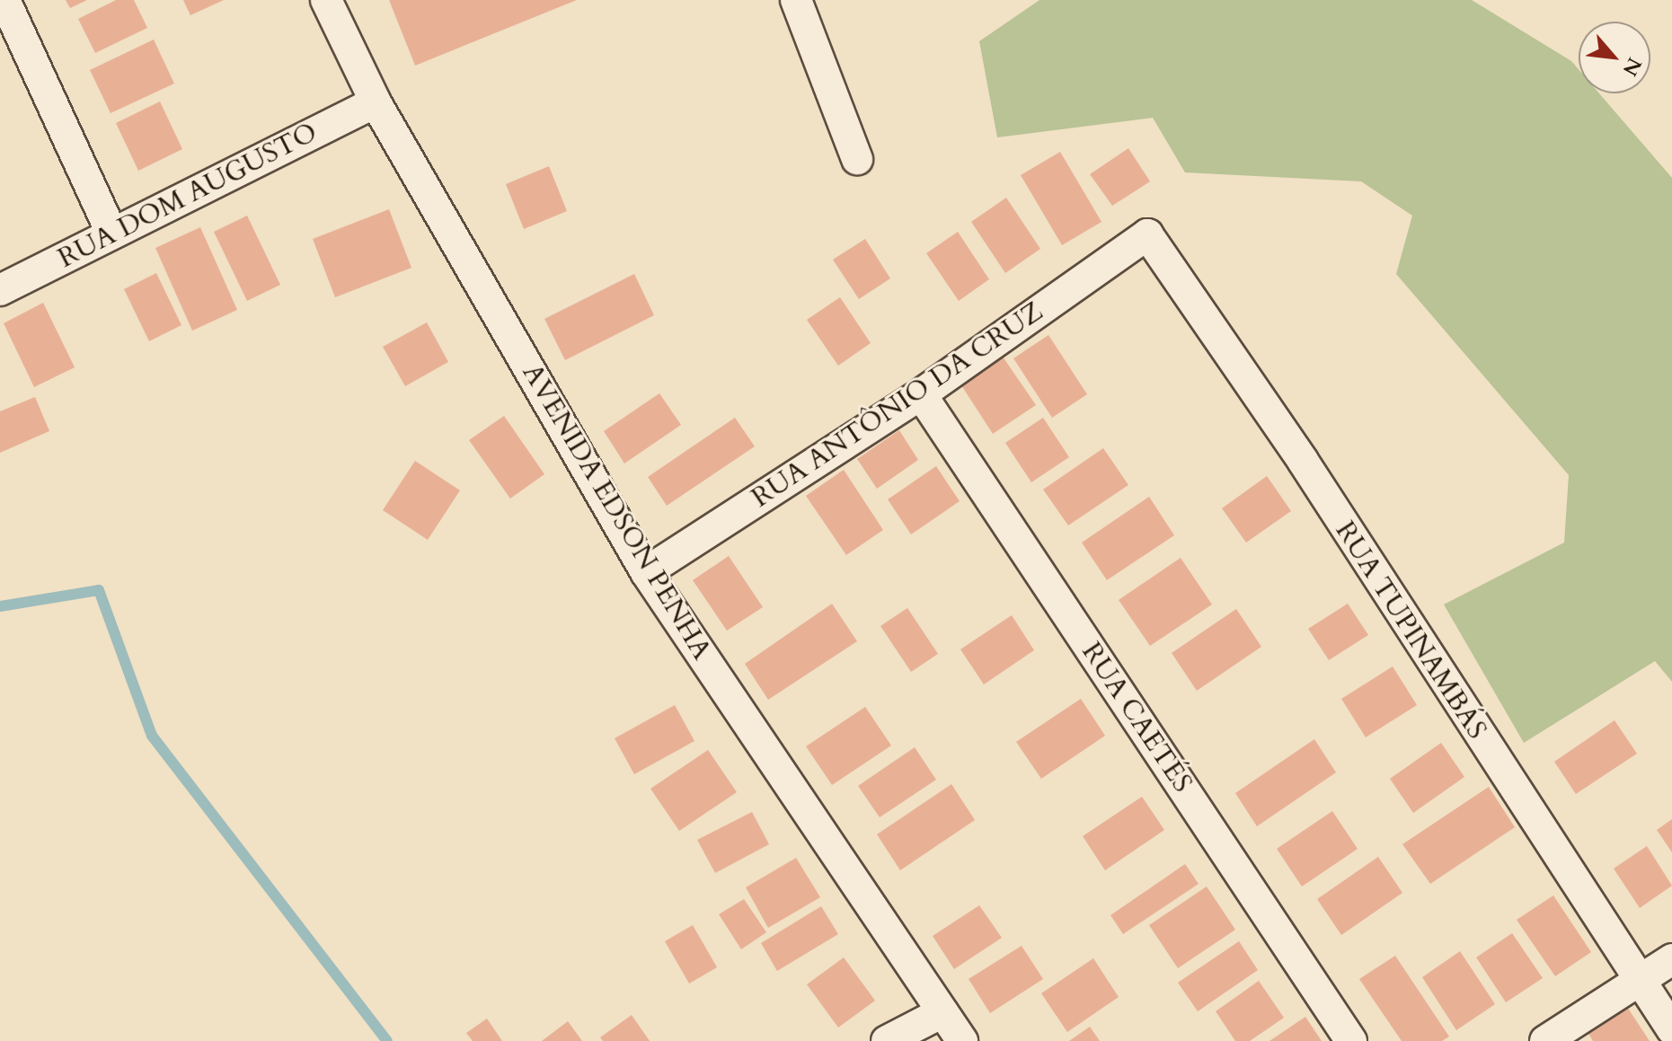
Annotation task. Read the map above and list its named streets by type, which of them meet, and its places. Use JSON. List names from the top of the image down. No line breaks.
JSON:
{"streets":{"street":["RUA DOM AUGUSTO","RUA ANTÔNIO DA CRUZ","AVENIDA EDSON PENHA","RUA TUPINAMBÁS","RUA CAETÉS"]},"crossings":[["RUA DOM AUGUSTO","AVENIDA EDSON PENHA"],["RUA ANTÔNIO DA CRUZ","AVENIDA EDSON PENHA"],["RUA ANTÔNIO DA CRUZ","RUA TUPINAMBÁS"],["RUA ANTÔNIO DA CRUZ","RUA CAETÉS"]],"north":"bottom right"}
